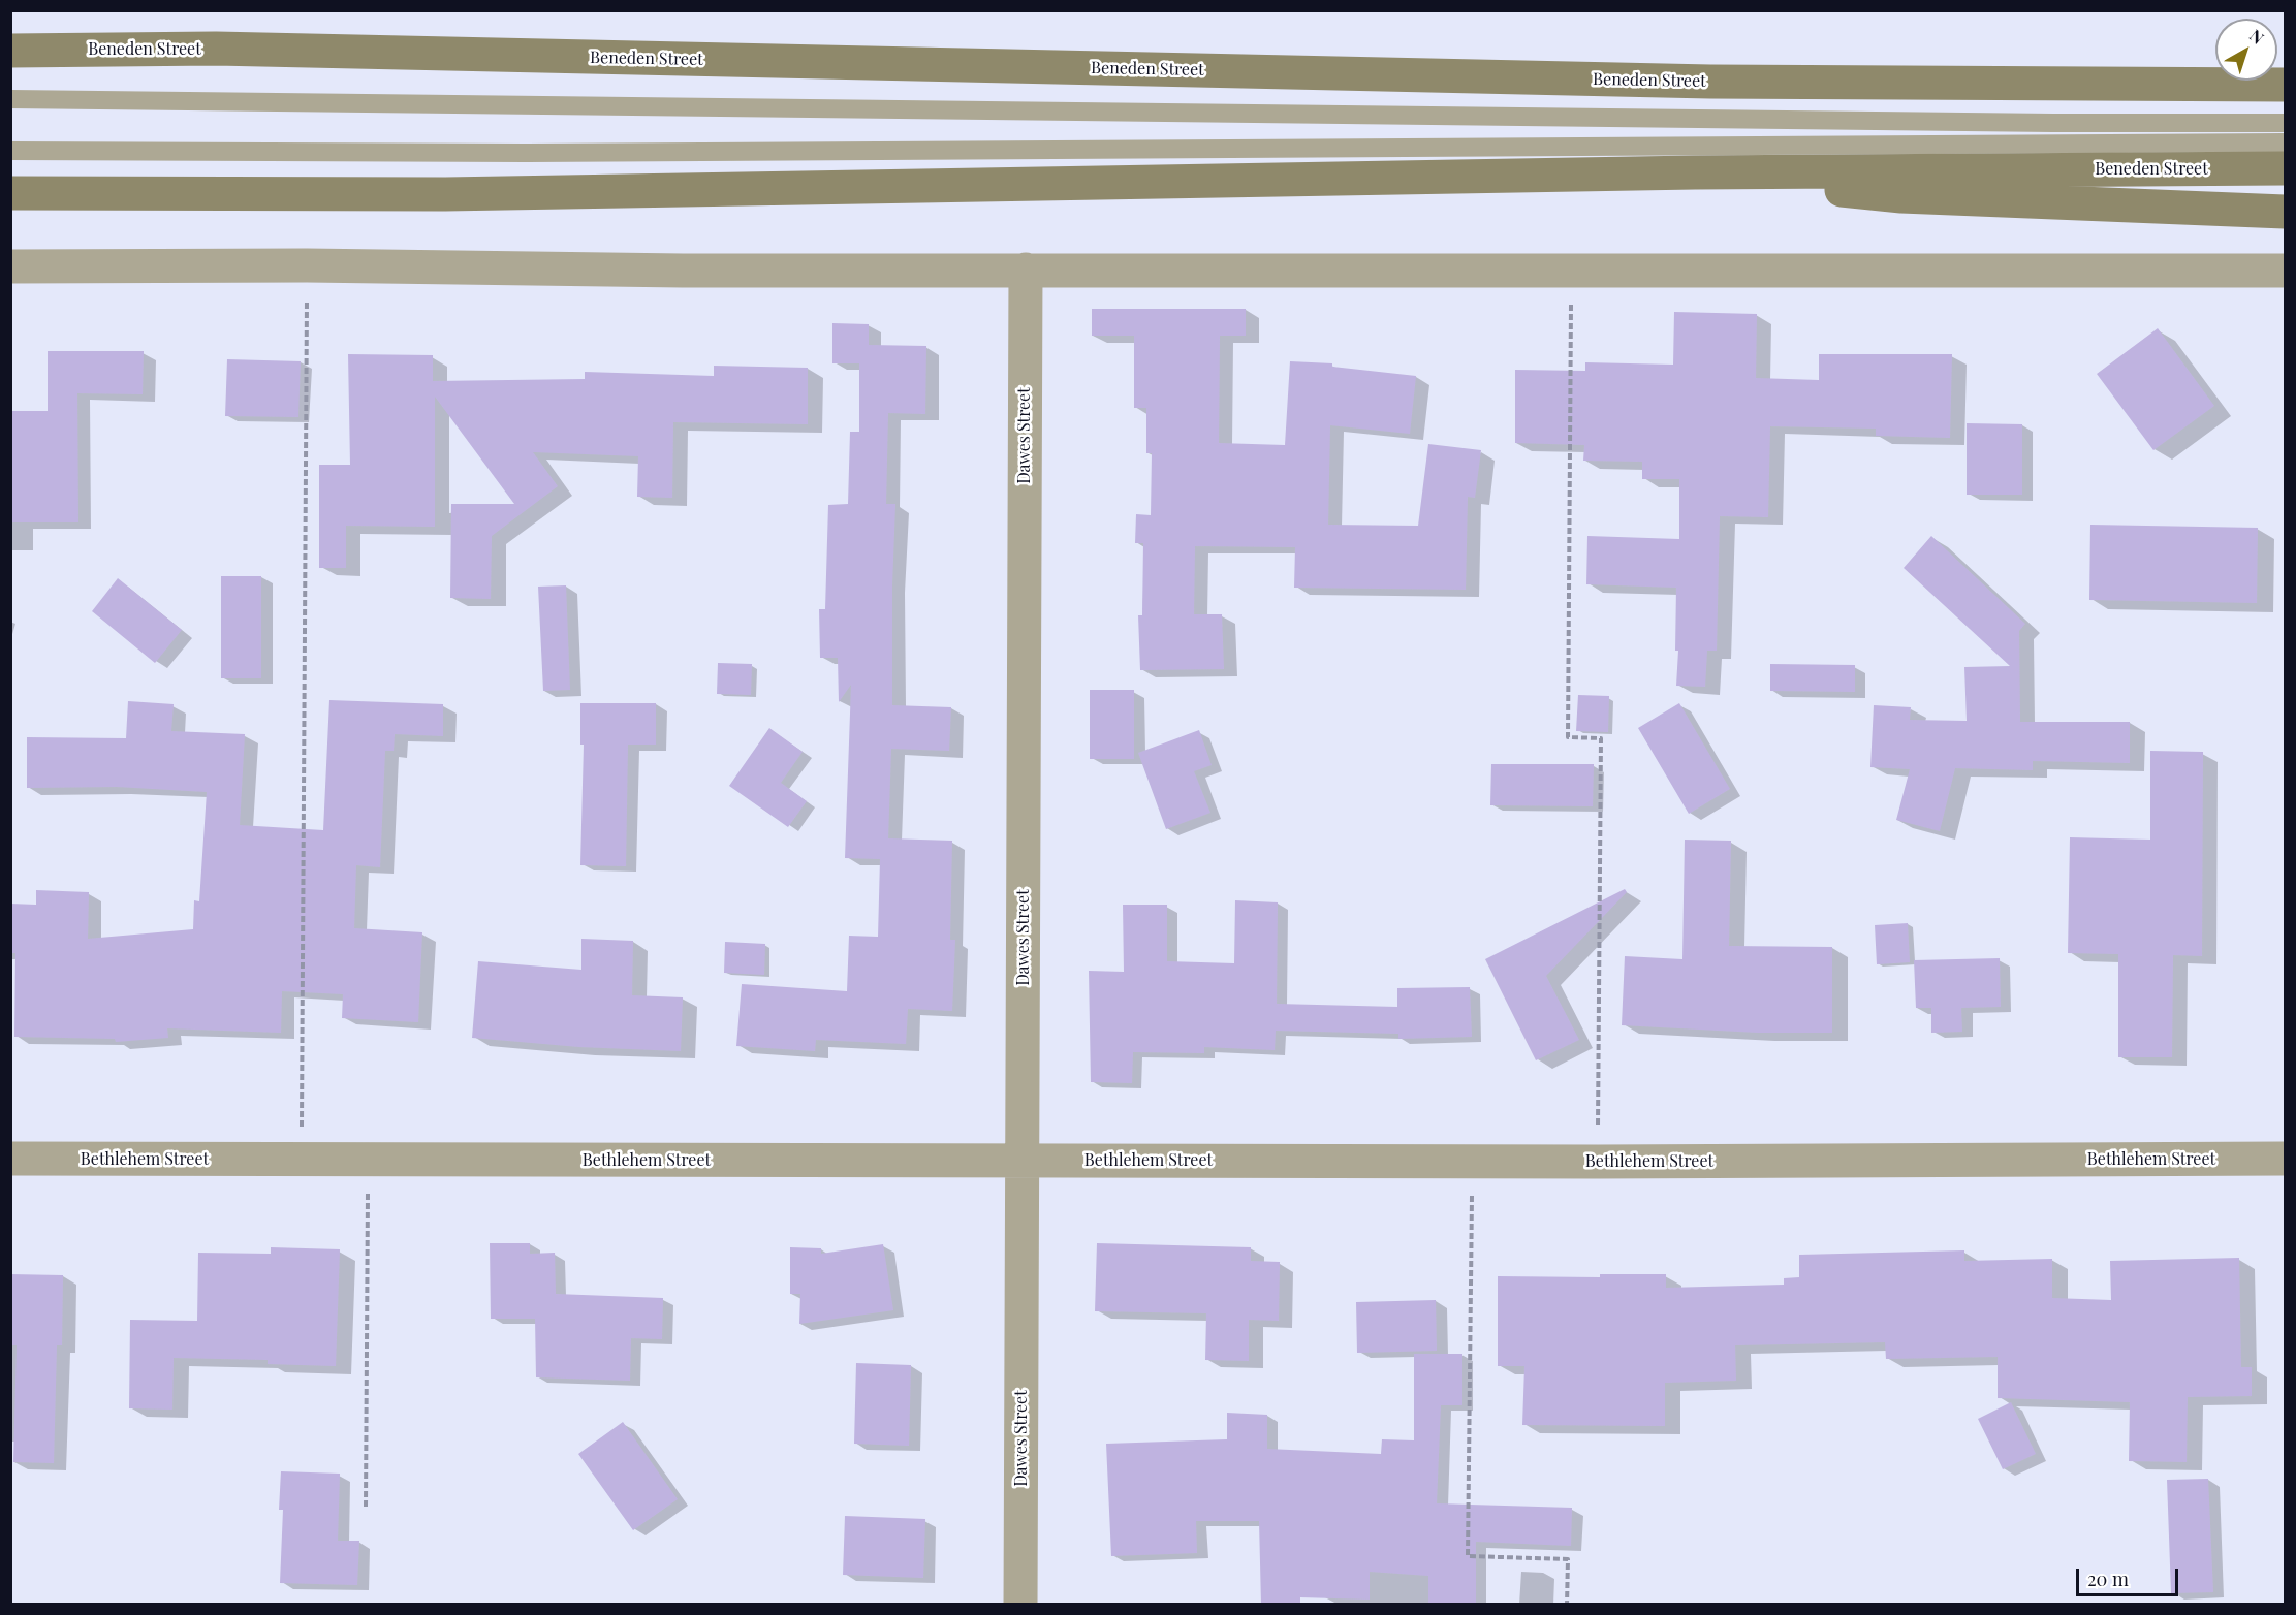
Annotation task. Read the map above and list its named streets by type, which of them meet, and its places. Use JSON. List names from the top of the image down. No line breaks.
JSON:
{"streets":{"main road":["Beneden Street"],"street":["Dawes Street","Bethlehem Street"]},"crossings":[["Dawes Street","Bethlehem Street"]],"scale_bar":"20 m","north":"top right"}
